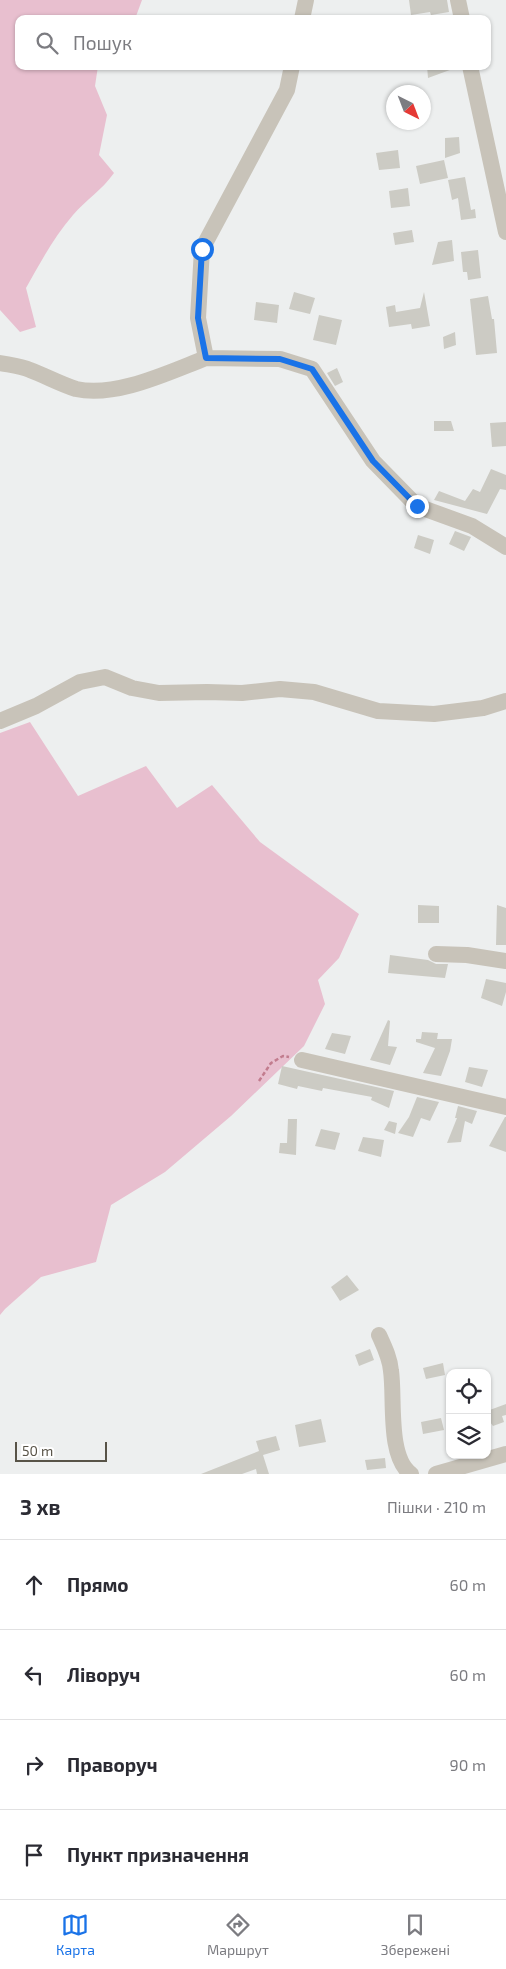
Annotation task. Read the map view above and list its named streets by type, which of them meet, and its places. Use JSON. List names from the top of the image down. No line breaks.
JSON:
{"scale_bar":"50 m","north":"bottom right","page":{"search":"Пошук","scale":"50 m","heading":["3 хв","Пішки · 210 m"],"list":[["Прямо","60 m"],["Ліворуч","60 m"],["Праворуч","90 m"],"Пункт призначення"],"nav":["Карта","Маршрут","Збережені"]}}
